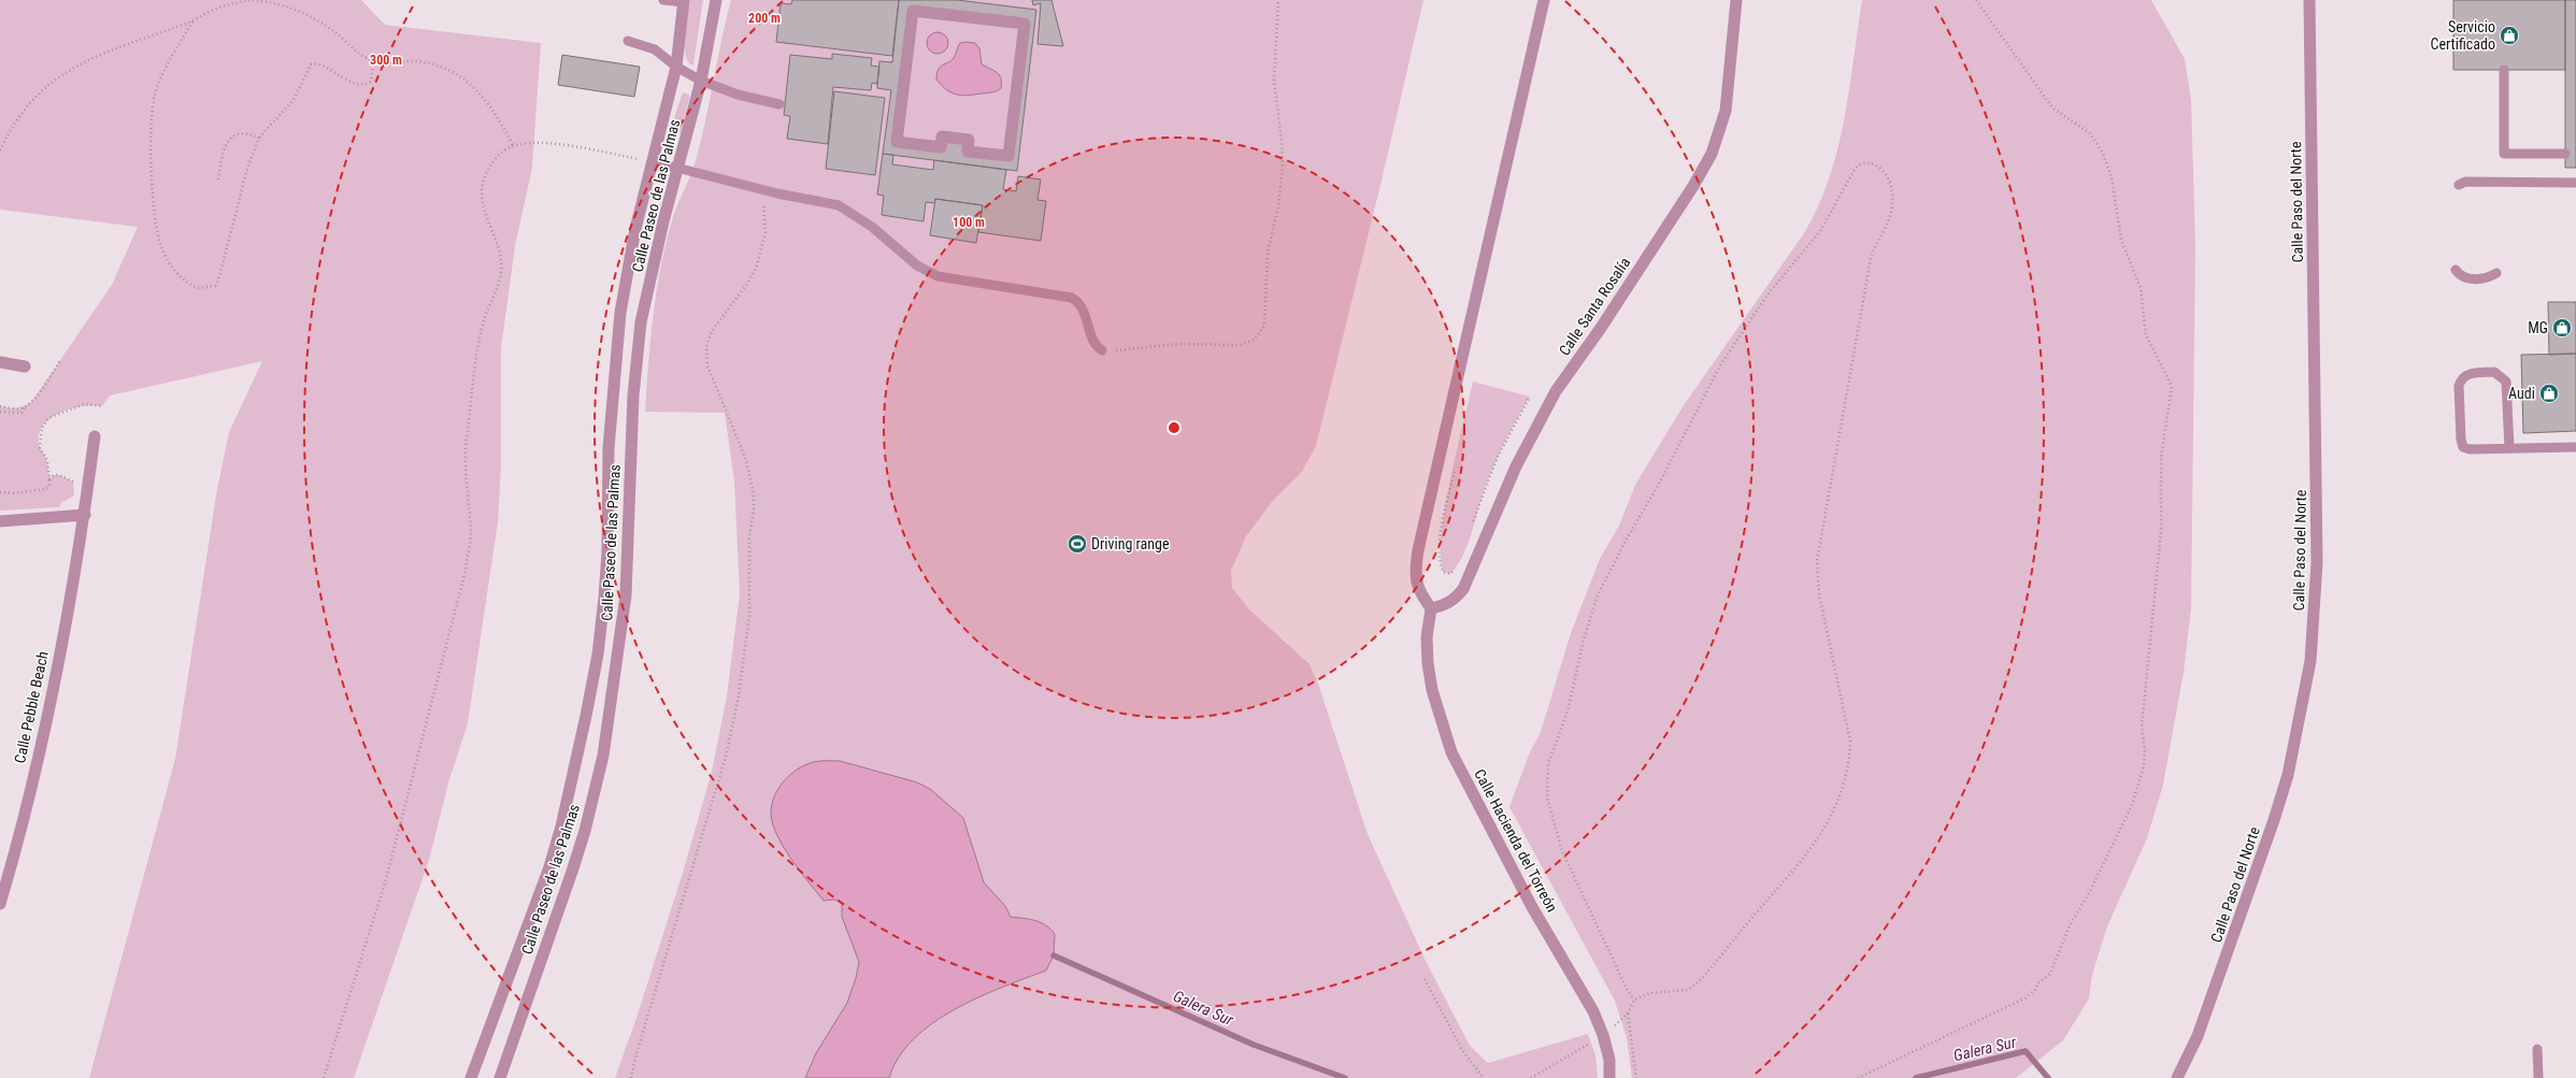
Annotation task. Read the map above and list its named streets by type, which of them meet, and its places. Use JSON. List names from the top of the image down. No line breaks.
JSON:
{"streets":{"street":["Calle Paseo de las Palmas","Calle Paso del Norte","Calle Santa Rosalía","Calle Pebble Beach","Calle Hacienda del Torreón"]},"crossings":[["Calle Santa Rosalía","Calle Hacienda del Torreón"]],"water":["Galera Sur"],"places":{"shop":["Servicio Certificado","MG","Audi"],"sports":["Driving range"]},"rings":["200 m","300 m","100 m"]}
